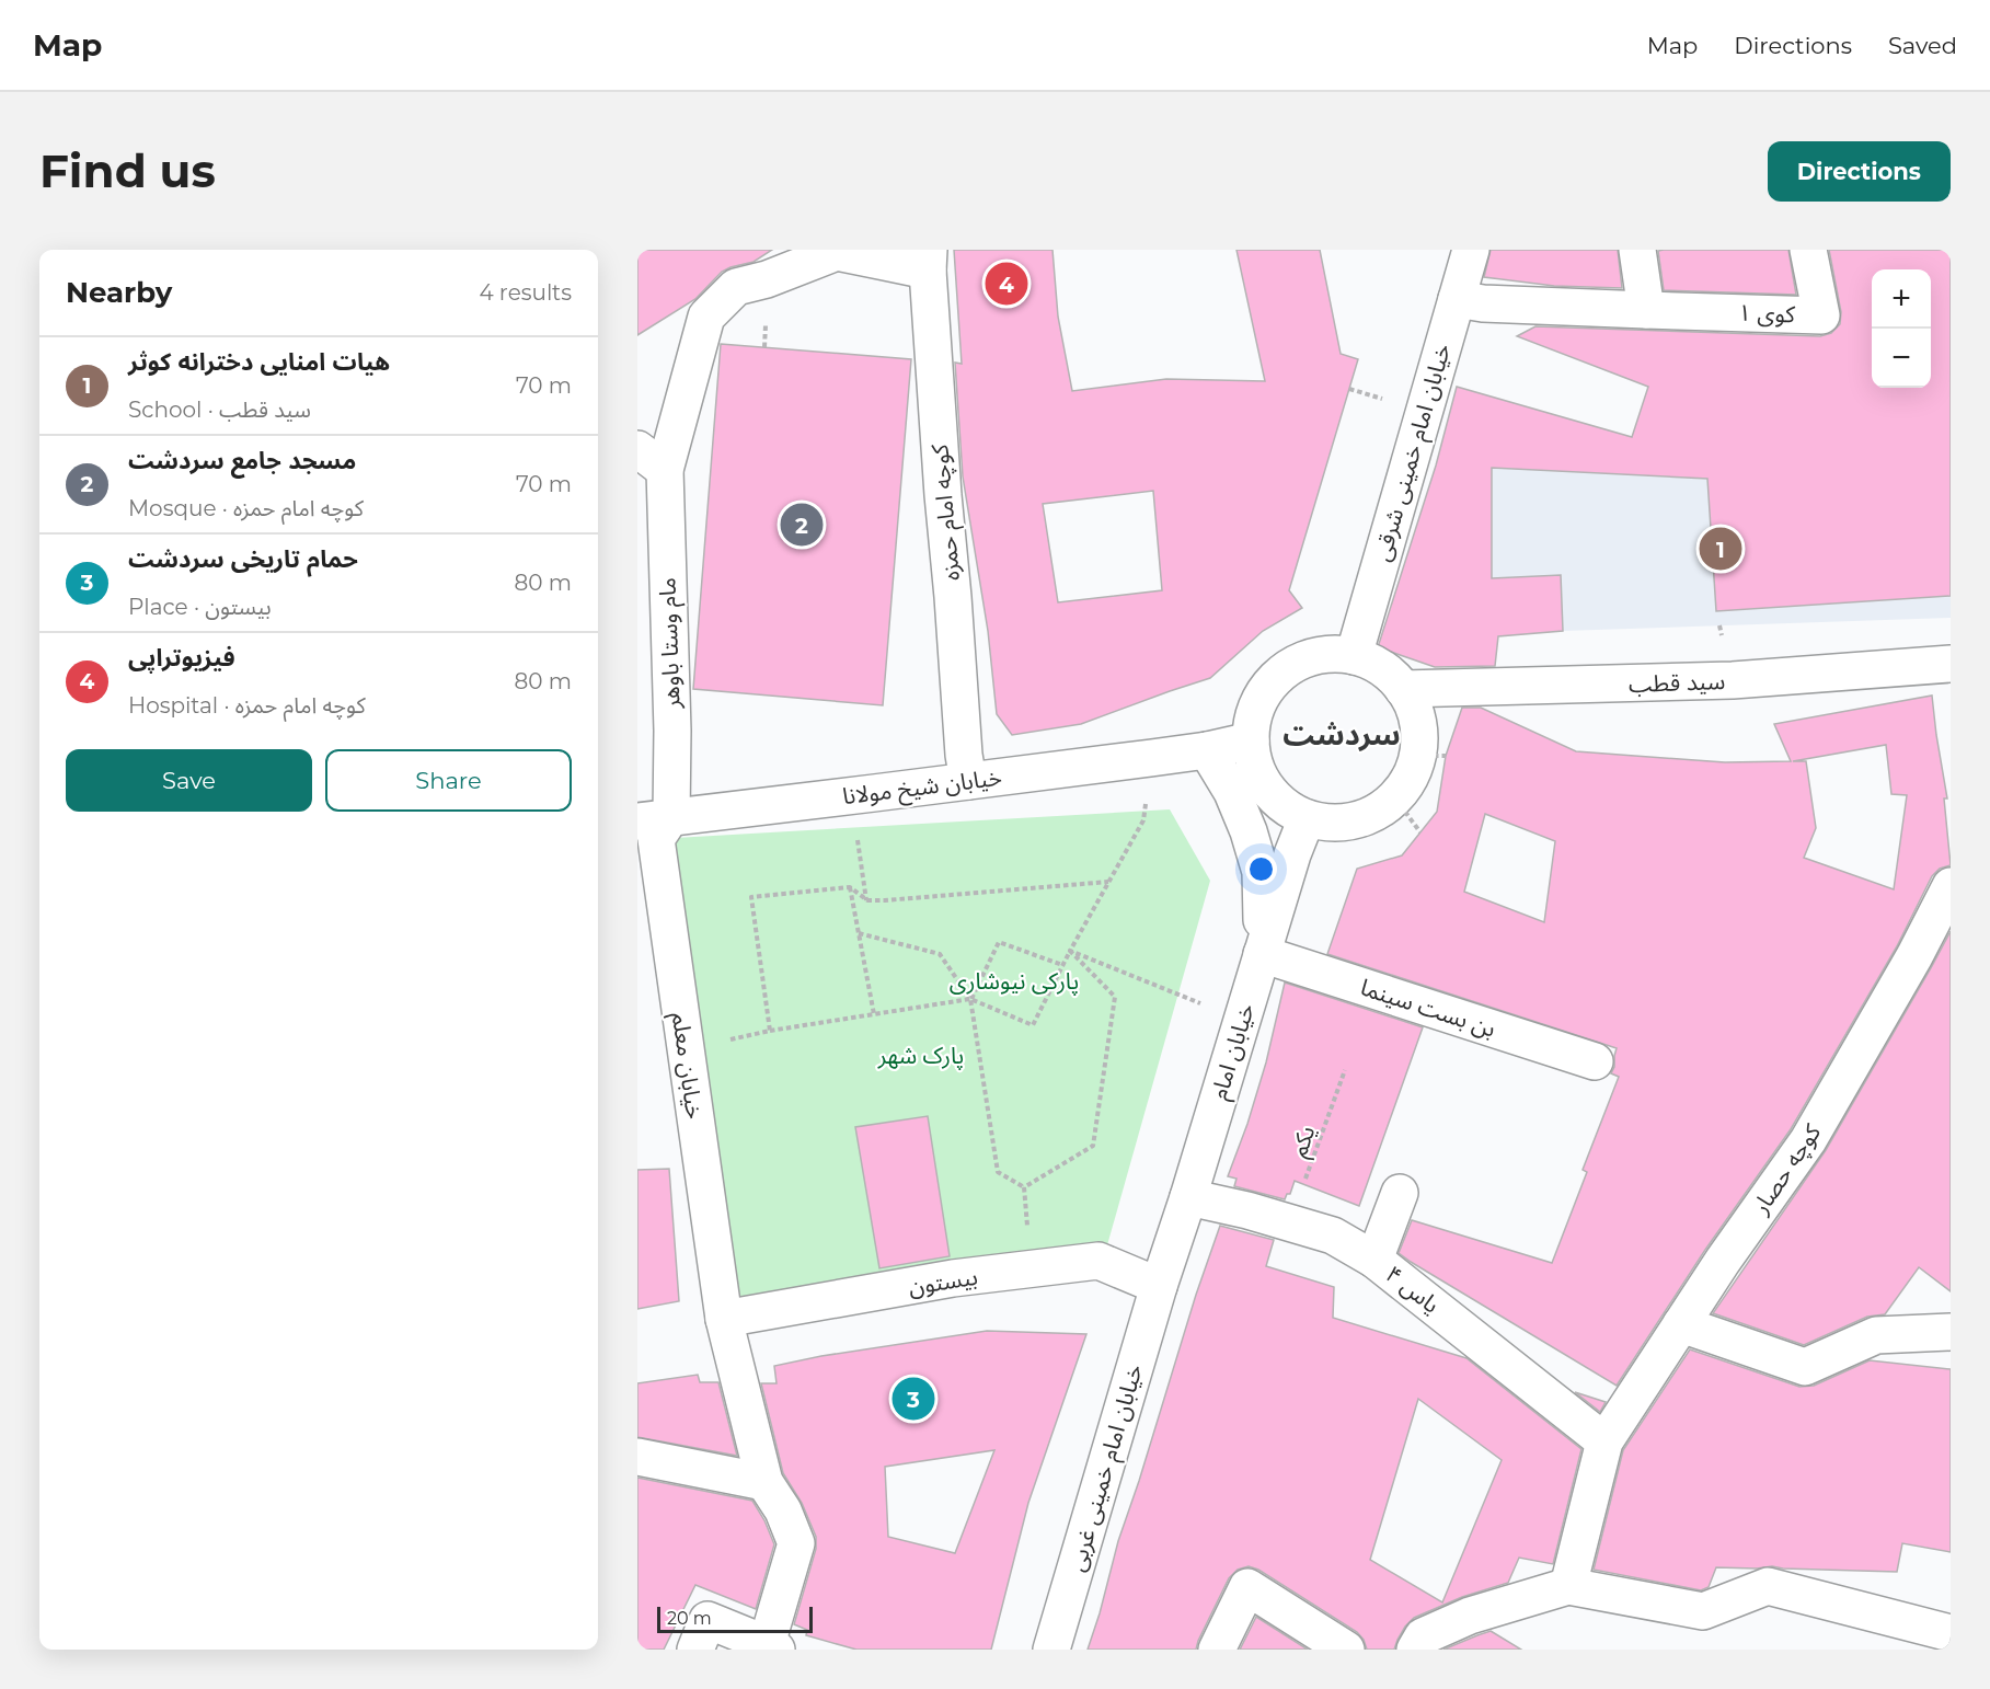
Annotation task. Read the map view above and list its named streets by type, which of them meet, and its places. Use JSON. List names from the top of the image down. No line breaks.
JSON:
{"streets":{"street":["کوی ۱","خیابان امام خمینی شرقی","کوچه امام حمزه","مام وستا باوهر","سید قطب","خیابان شیخ مولانا","بن بست سینما","خیابان امام","خیابان معلم","کوچه حصار","بیستون","یاس ۴","خیابان امام خمینی غربی"],"path":["یکم"]},"crossings":[["کوی ۱","خیابان امام خمینی شرقی"],["خیابان امام خمینی شرقی","سید قطب"],["خیابان امام خمینی شرقی","خیابان شیخ مولانا"],["خیابان امام خمینی شرقی","خیابان امام"],["کوچه امام حمزه","خیابان شیخ مولانا"],["مام وستا باوهر","خیابان شیخ مولانا"],["مام وستا باوهر","خیابان معلم"],["سید قطب","خیابان شیخ مولانا"],["سید قطب","خیابان امام"],["خیابان شیخ مولانا","خیابان امام"],["خیابان شیخ مولانا","خیابان معلم"],["بن بست سینما","خیابان امام"],["خیابان امام","بیستون"],["خیابان امام","یاس ۴"],["خیابان امام","خیابان امام خمینی غربی"],["خیابان معلم","بیستون"],["یکم","یاس ۴"],["کوچه حصار","یاس ۴"],["بیستون","خیابان امام خمینی غربی"]],"districts":["سردشت"],"parks":["پارکی نیوشاری","پارک شهر"],"scale_bar":"20 m","page":{"header":"Map","nav":["Map","Directions","Saved"],"buttons":["Directions",["Save","Share"]],"title":"Find us","heading":["Nearby","4 results"],"pins":["4","2","1","3"],"map_buttons":["+","−"],"list":[{"mark":"1","name":"هیات امنایی دخترانه کوثر","note":"School · سید قطب","value":"70 m"},{"mark":"2","name":"مسجد جامع سردشت","note":"Mosque · کوچه امام حمزه","value":"70 m"},{"mark":"3","name":"حمام تاریخی سردشت","note":"Place · بیستون","value":"80 m"},{"mark":"4","name":"فیزیوتراپی","note":"Hospital · کوچه امام حمزه","value":"80 m"}],"scale":"20 m"}}
